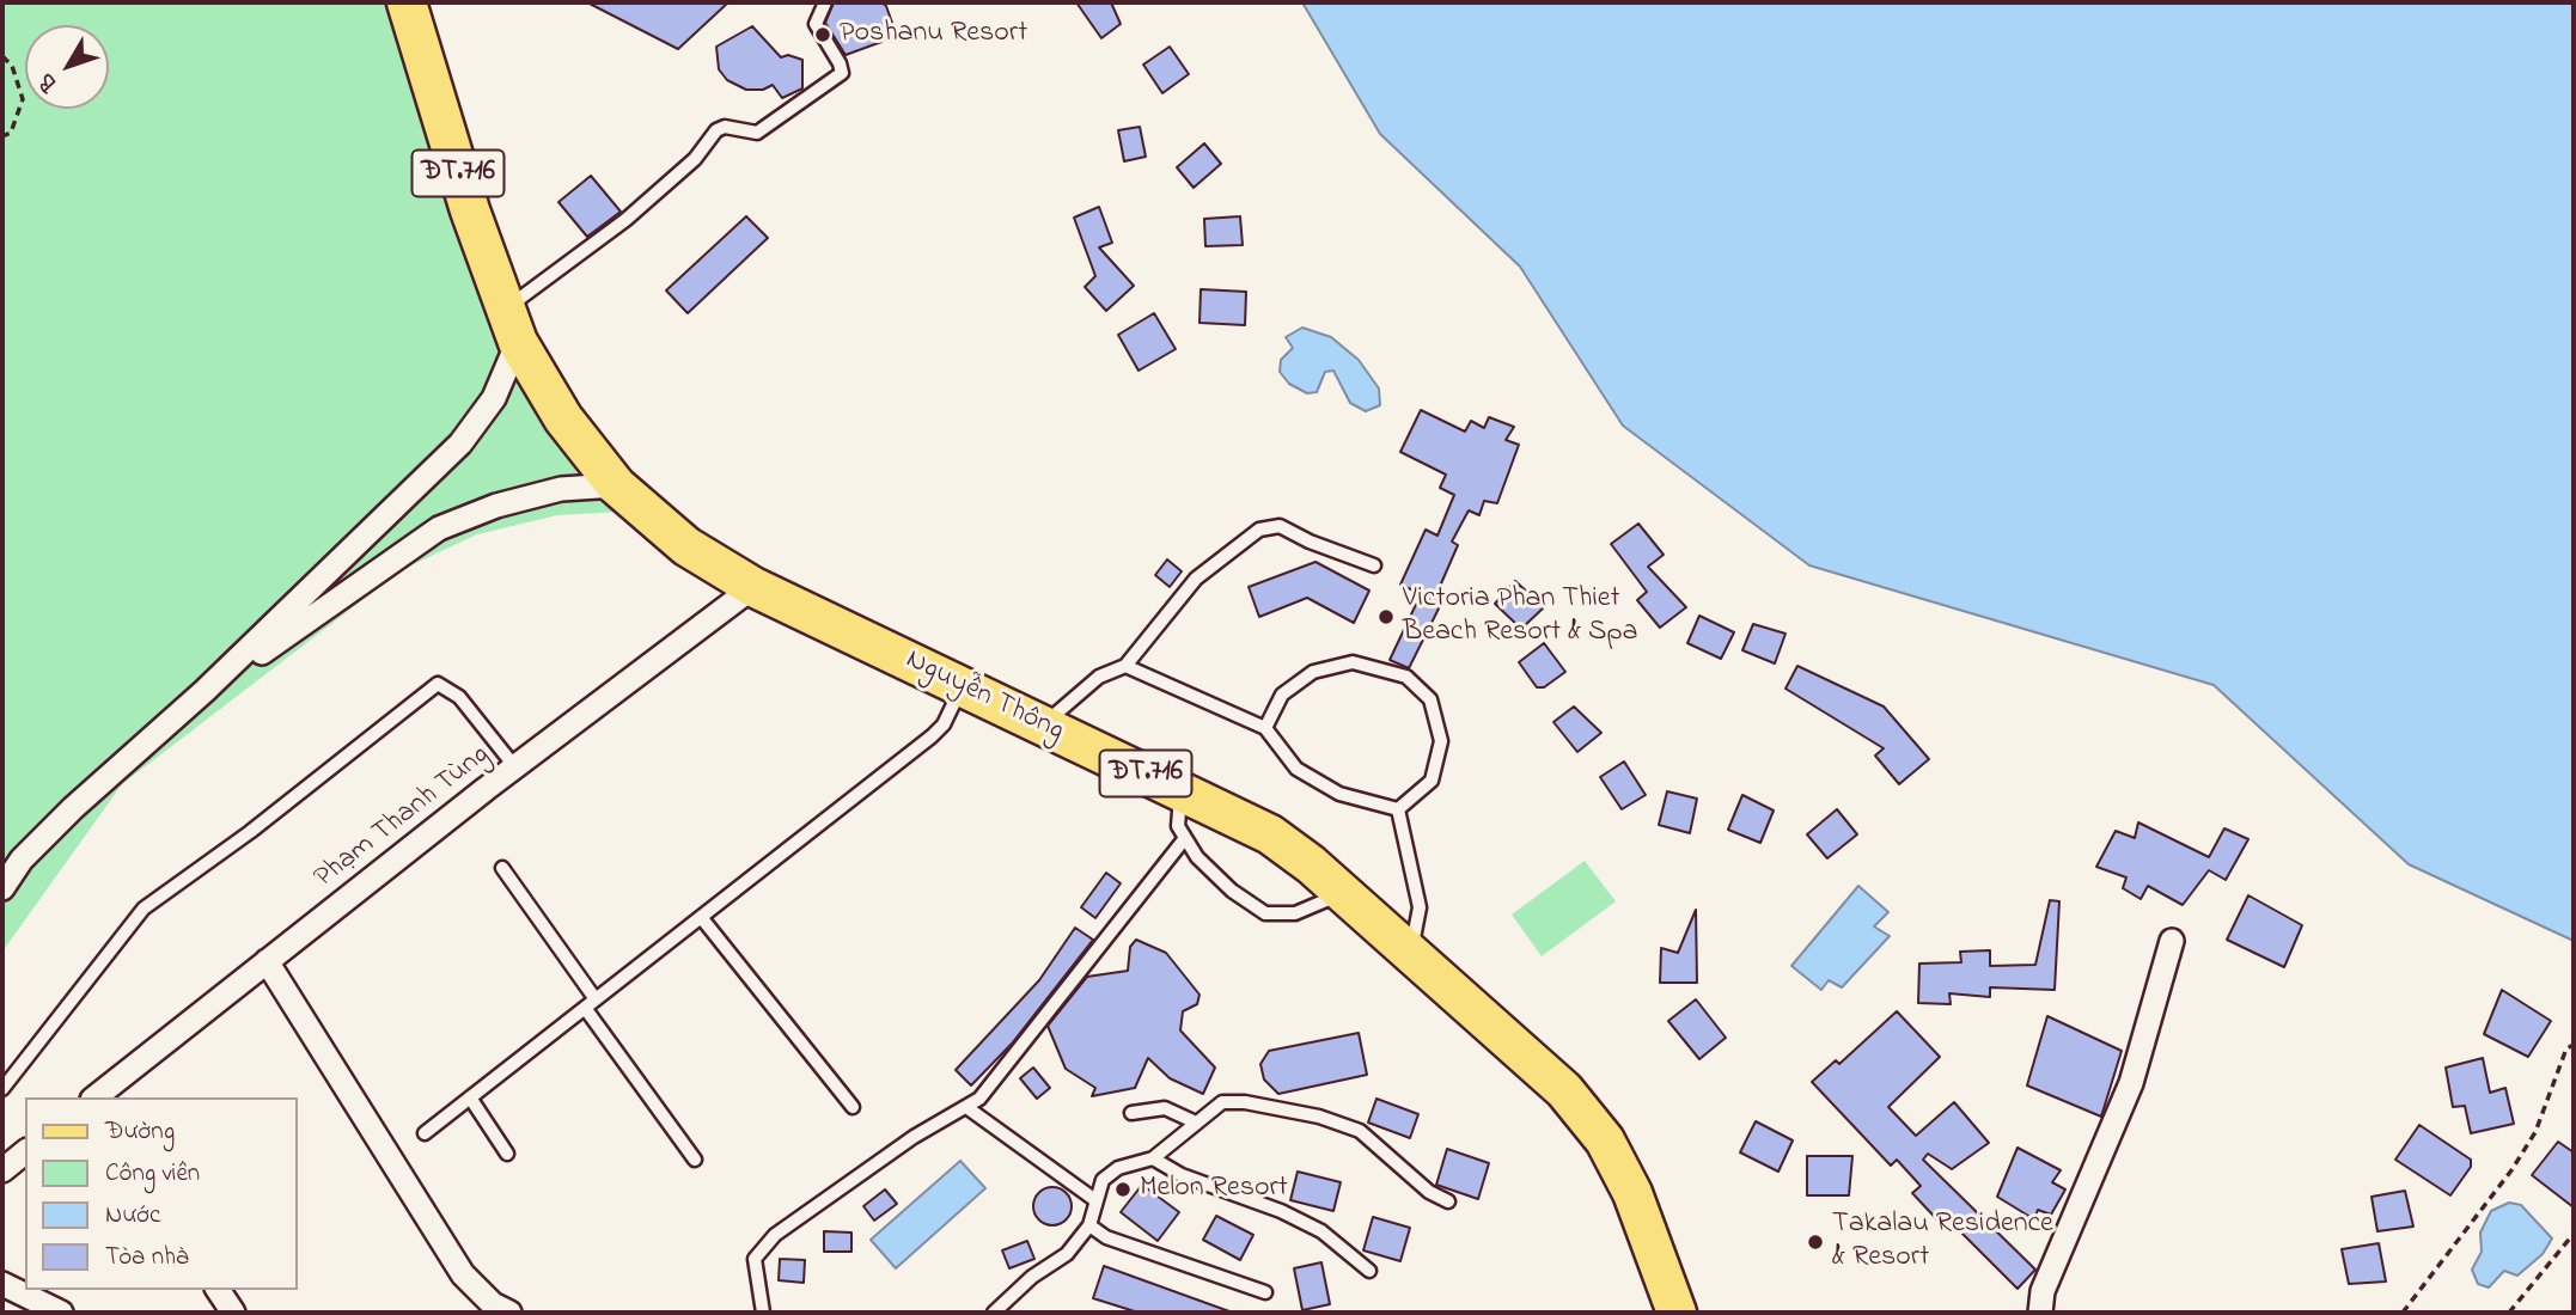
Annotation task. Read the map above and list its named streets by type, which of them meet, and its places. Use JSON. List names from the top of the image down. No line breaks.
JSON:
{"streets":{"main road":["ĐT.716","Nguyễn Thông"],"street":["Phạm Thanh Tùng"]},"crossings":[["Nguyễn Thông","Phạm Thanh Tùng"]],"places":["Poshanu Resort","Victoria Phan Thiet Beach Resort & Spa","Melon Resort","Takalau Residence & Resort"],"legend":["Đường","Công viên","Nước","Tòa nhà"],"north":"bottom left"}
